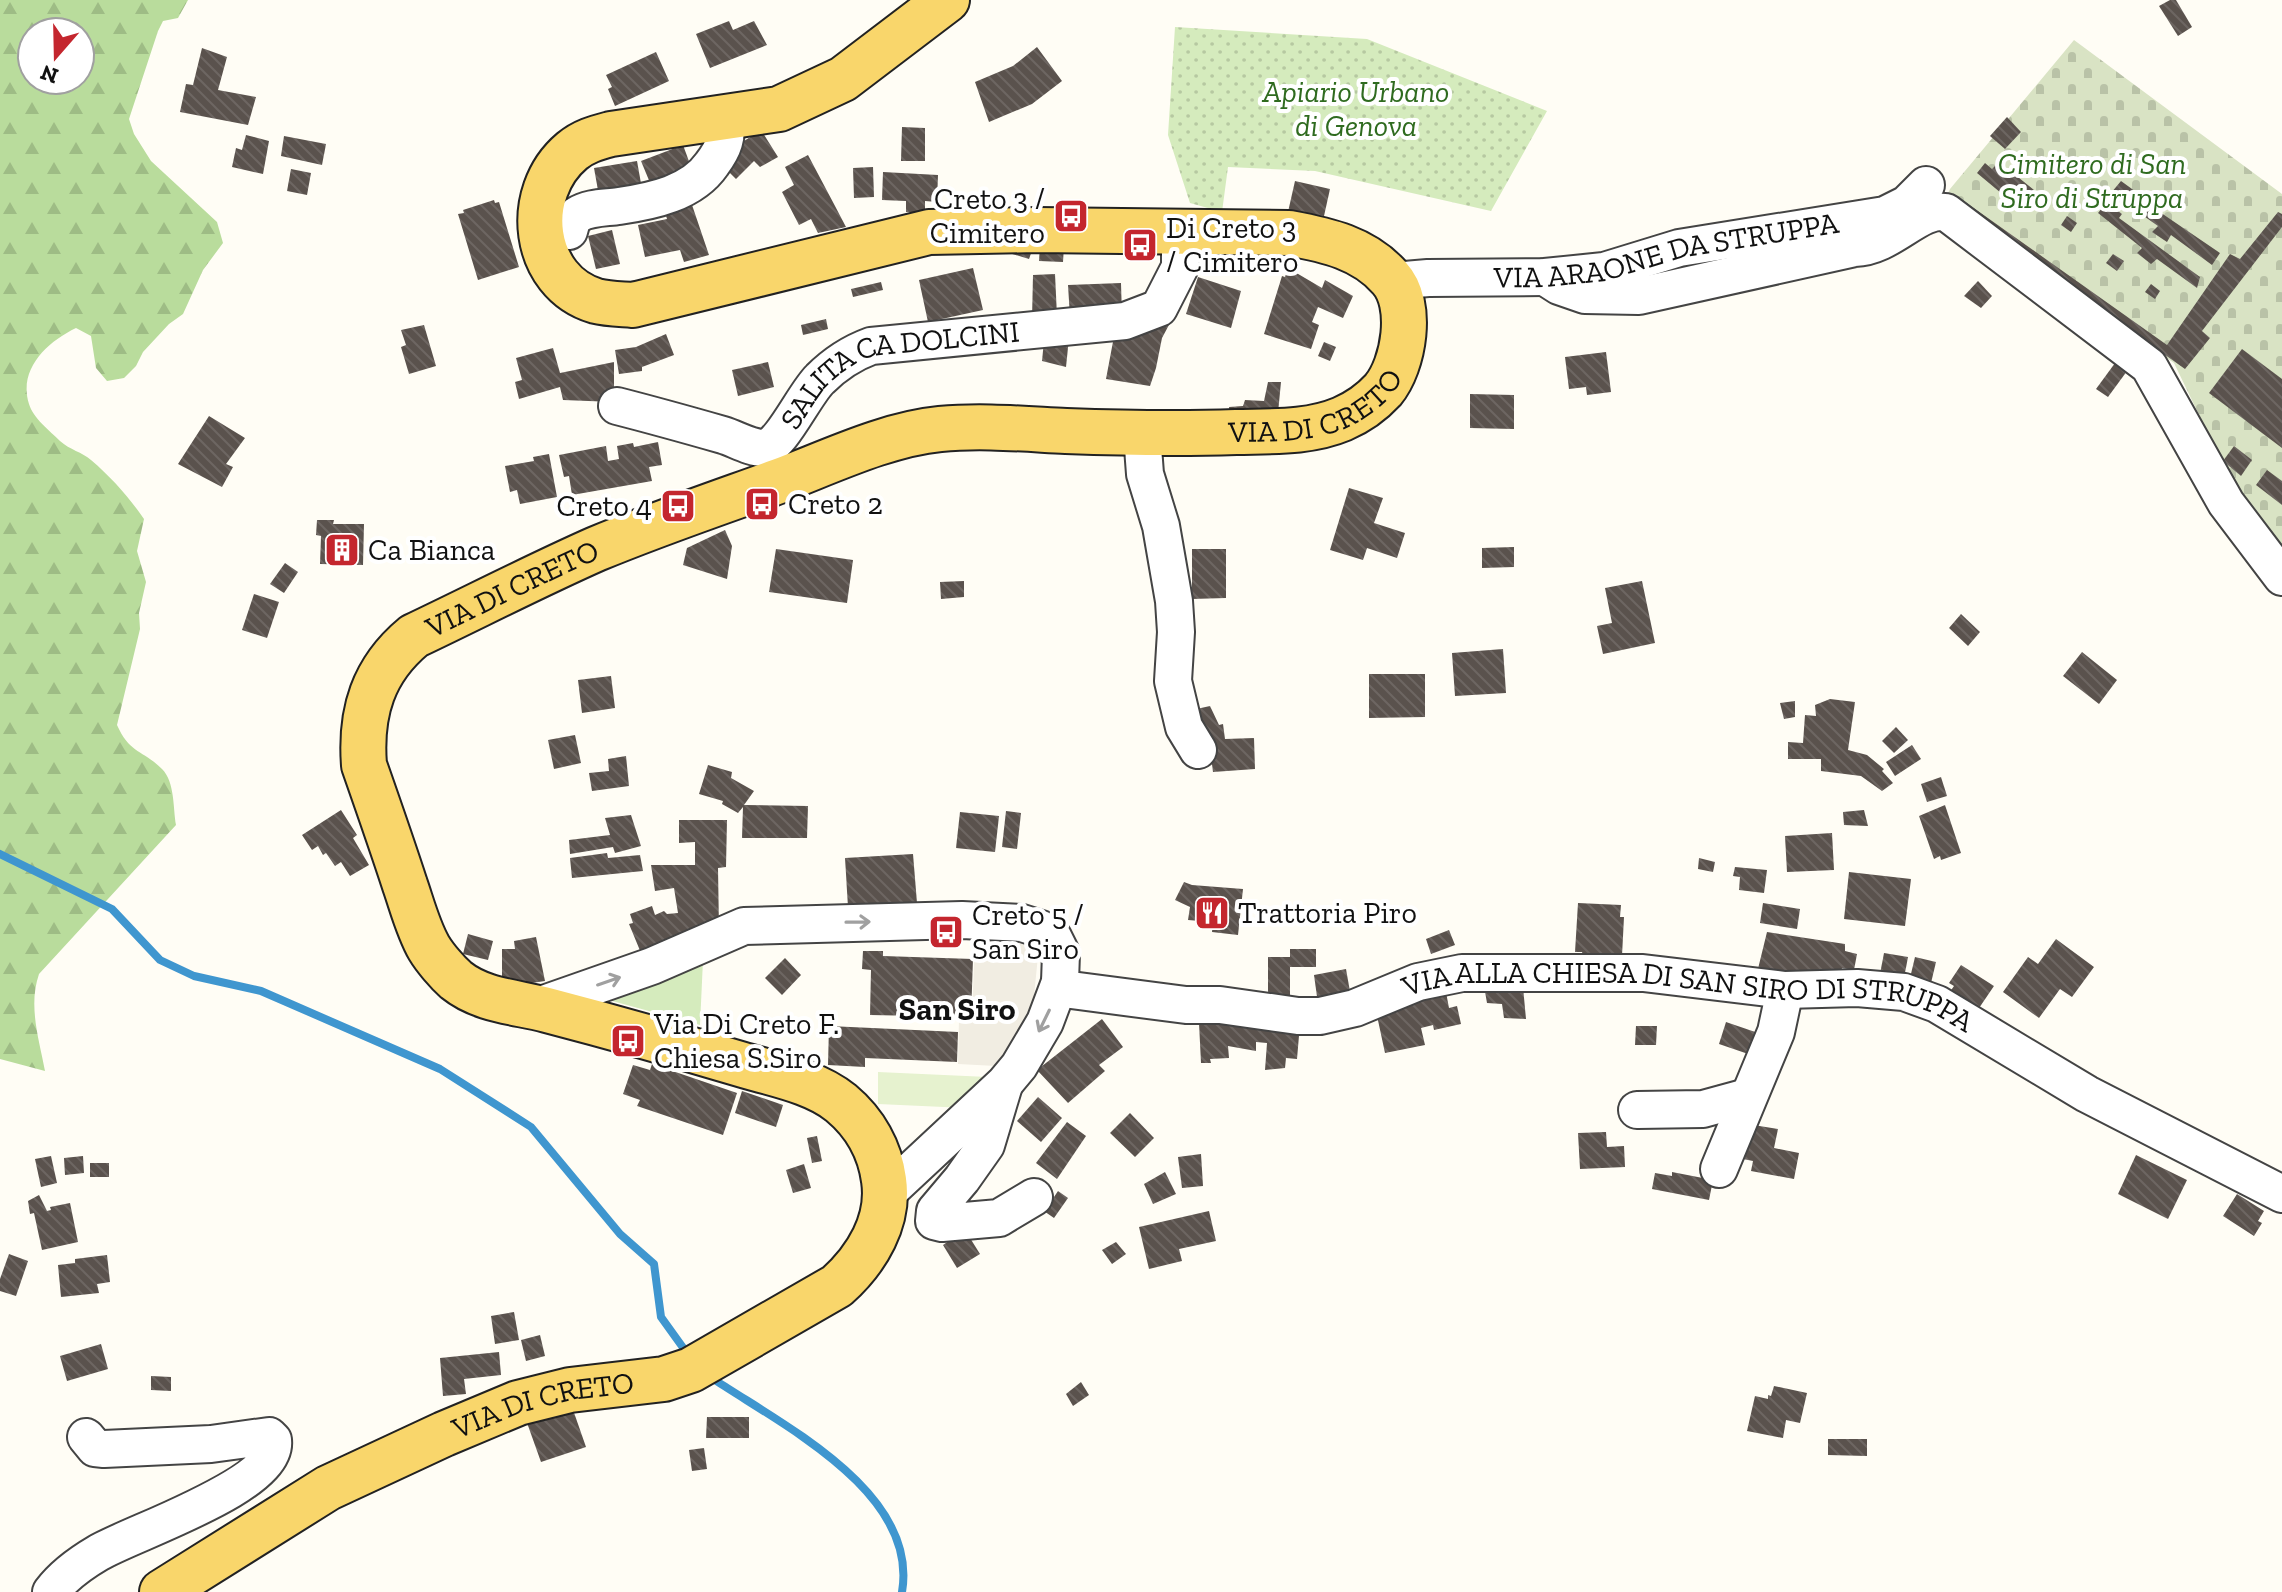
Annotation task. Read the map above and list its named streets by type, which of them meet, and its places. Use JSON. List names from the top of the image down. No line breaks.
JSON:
{"streets":{"main road":["VIA DI CRETO"],"street":["VIA ARAONE DA STRUPPA","SALITA CA DOLCINI","VIA ALLA CHIESA DI SAN SIRO DI STRUPPA"]},"crossings":[["VIA ARAONE DA STRUPPA","VIA DI CRETO"]],"districts":["San Siro"],"parks":["Apiario Urbano di Genova","Cimitero di San Siro di Struppa"],"places":{"bus stop":["Creto 3 / Cimitero","Di Creto 3 / Cimitero","Creto 2","Creto 4","Creto 5 / San Siro","Via Di Creto F. Chiesa S.Siro"],"building":["Ca Bianca"],"restaurant":["Trattoria Piro"]},"north":"bottom"}
